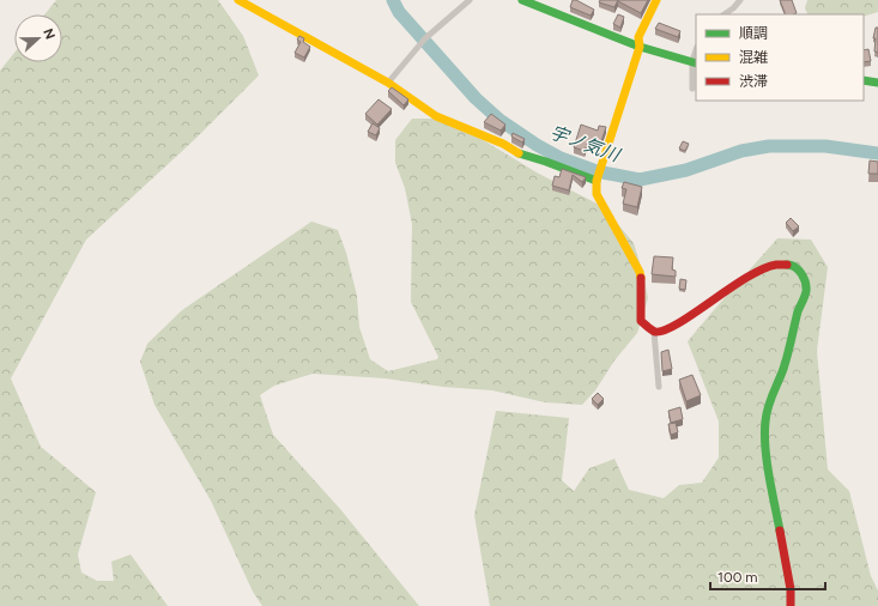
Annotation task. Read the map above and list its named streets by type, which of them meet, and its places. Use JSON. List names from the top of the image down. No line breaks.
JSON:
{"water":["宇ノ気川"],"legend":["順調","混雑","渋滞"],"scale_bar":"100 m","north":"right"}
